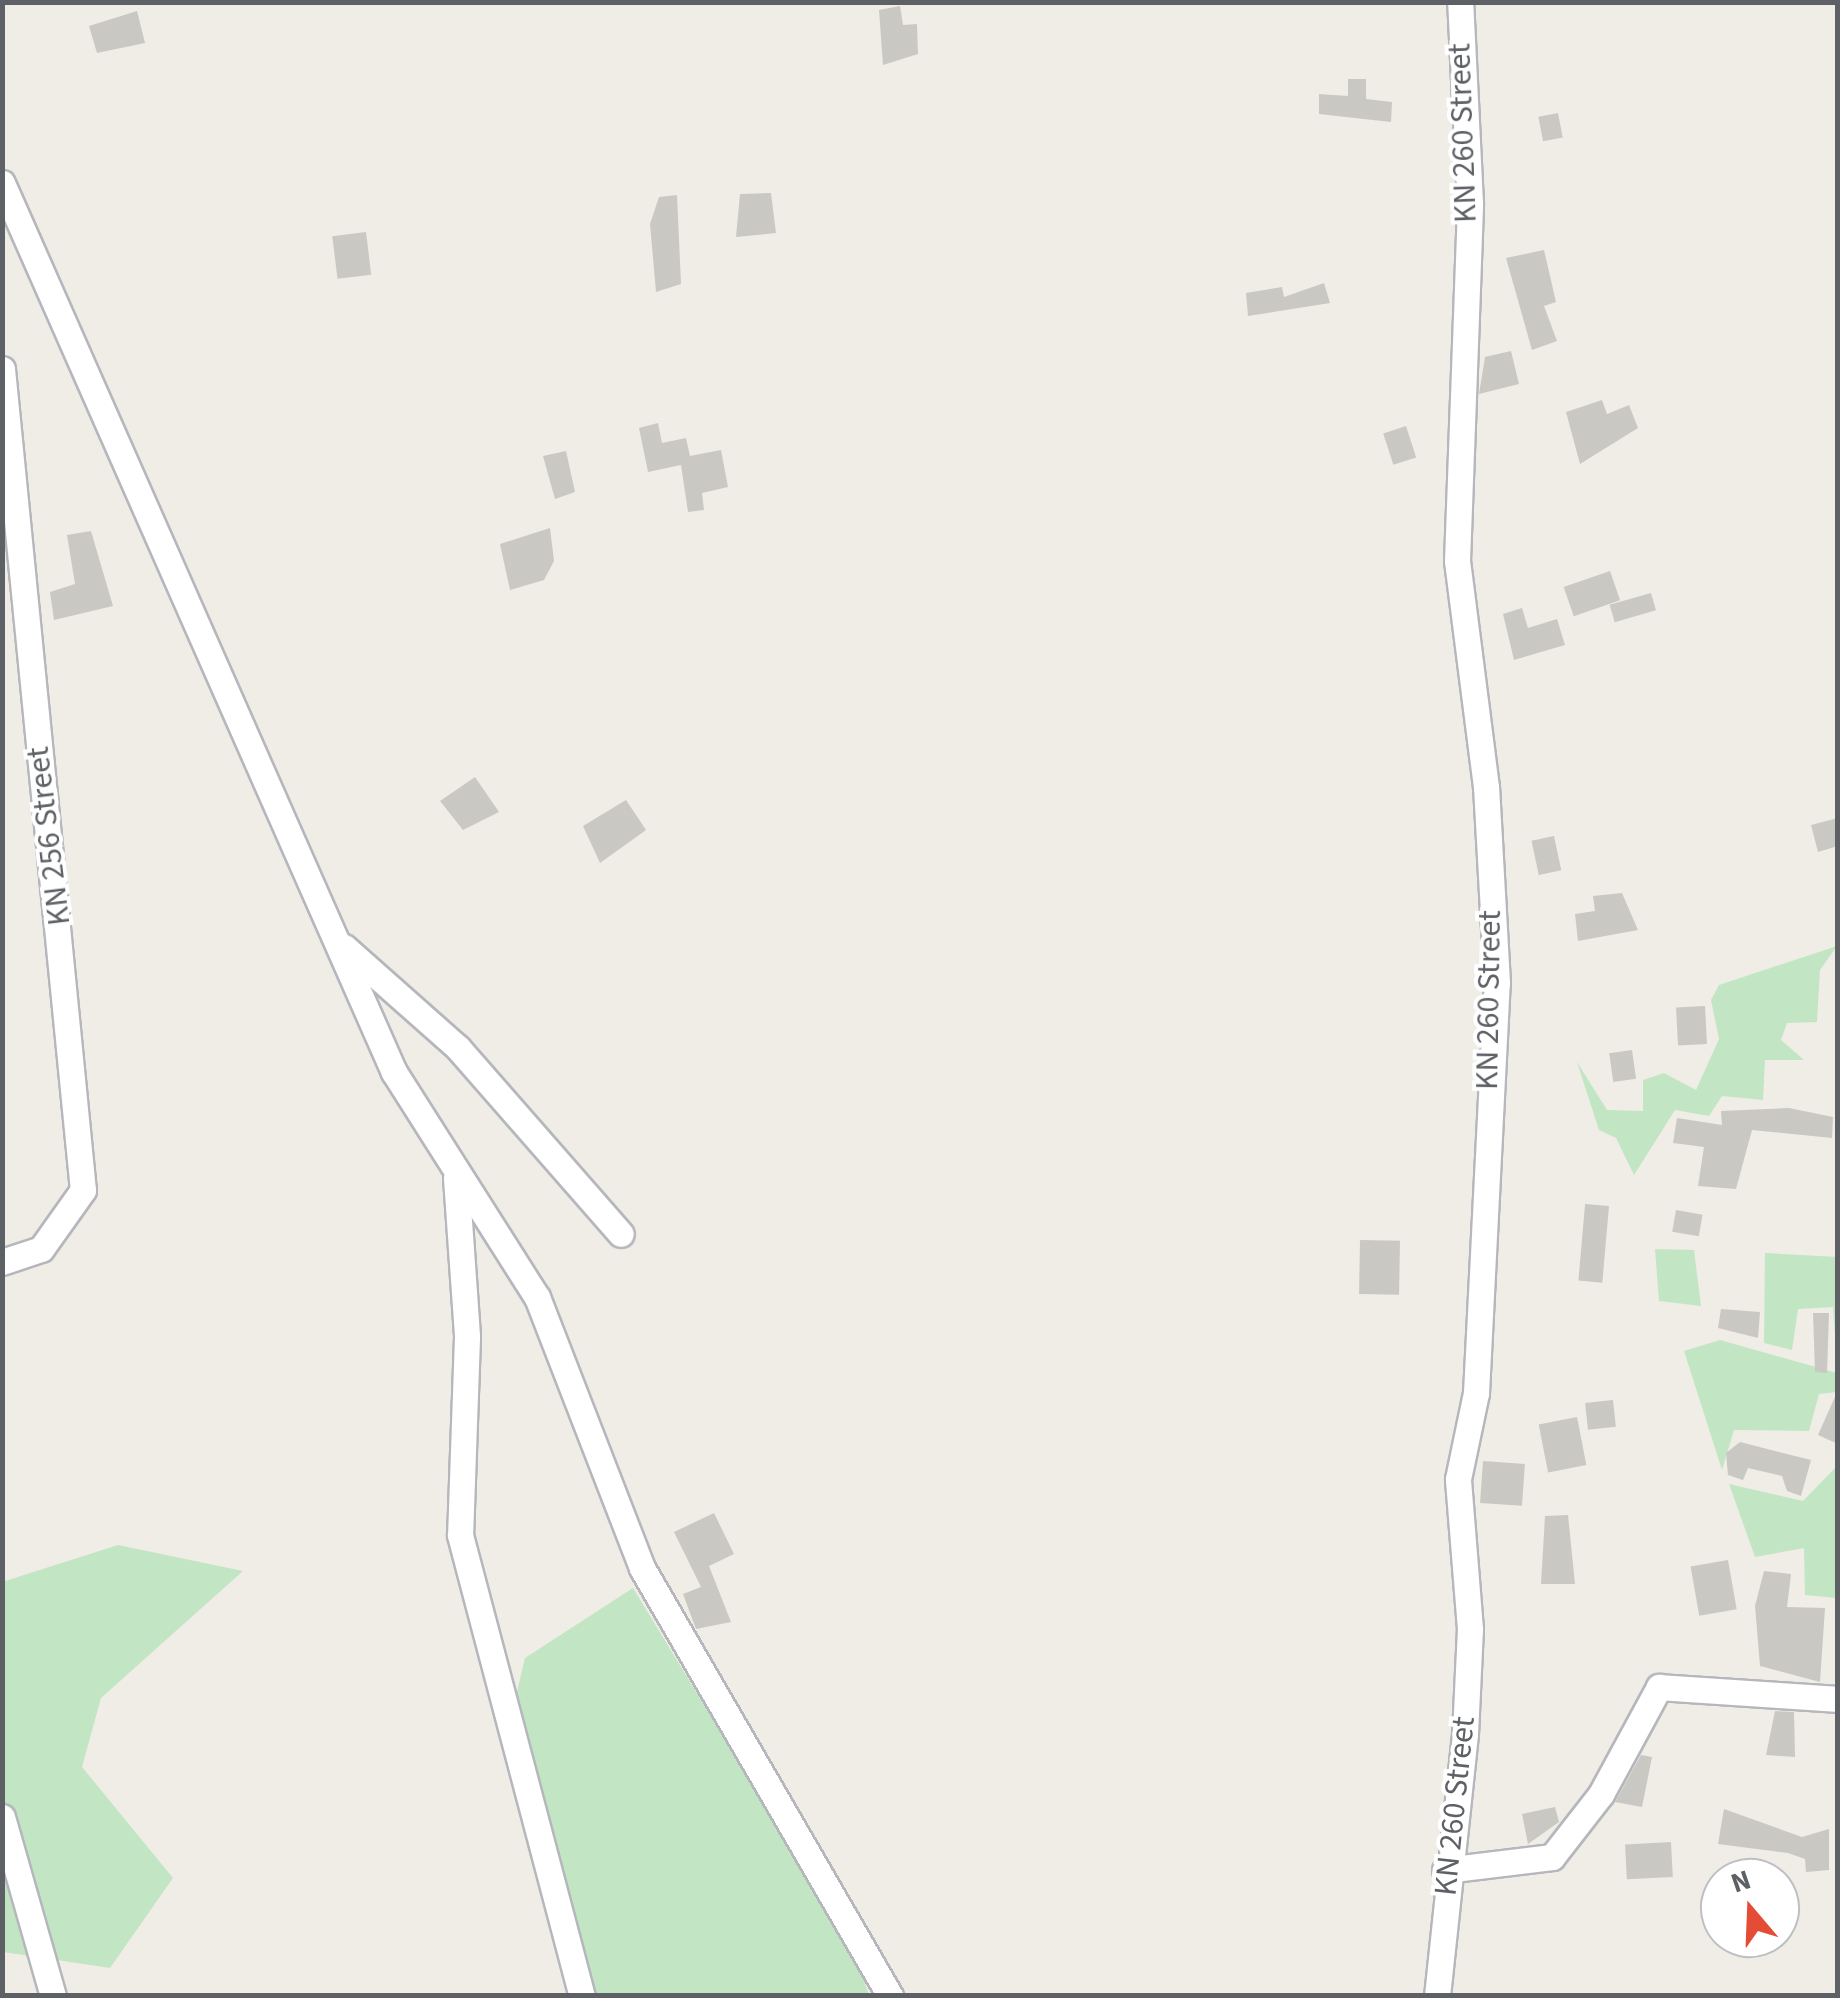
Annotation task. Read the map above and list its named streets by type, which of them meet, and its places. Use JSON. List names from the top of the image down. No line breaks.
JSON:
{"streets":{"street":["KN 260 Street","KN 256 Street"]},"north":"top"}
